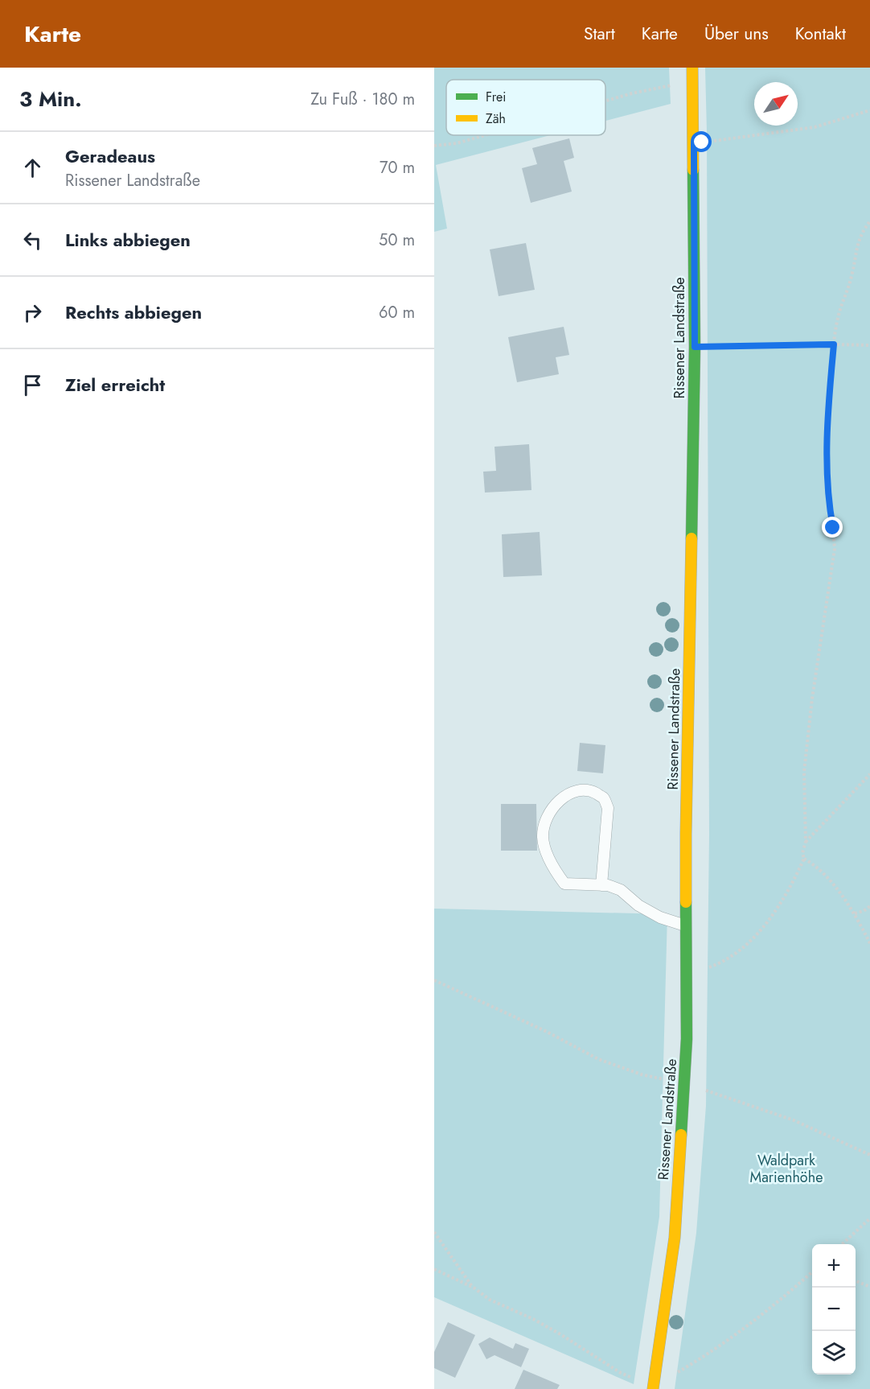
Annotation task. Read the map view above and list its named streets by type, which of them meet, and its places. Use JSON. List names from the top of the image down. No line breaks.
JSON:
{"streets":{"main road":["Rissener Landstraße"]},"parks":["Waldpark Marienhöhe"],"legend":["Frei","Zäh"],"north":"top right","page":{"header":"Karte","nav":["Start","Karte","Über uns","Kontakt"],"heading":["3 Min.","Zu Fuß · 180 m"],"list":[["Geradeaus","Rissener Landstraße","70 m"],["Links abbiegen","50 m"],["Rechts abbiegen","60 m"],"Ziel erreicht"],"map_buttons":["+","−"]}}
